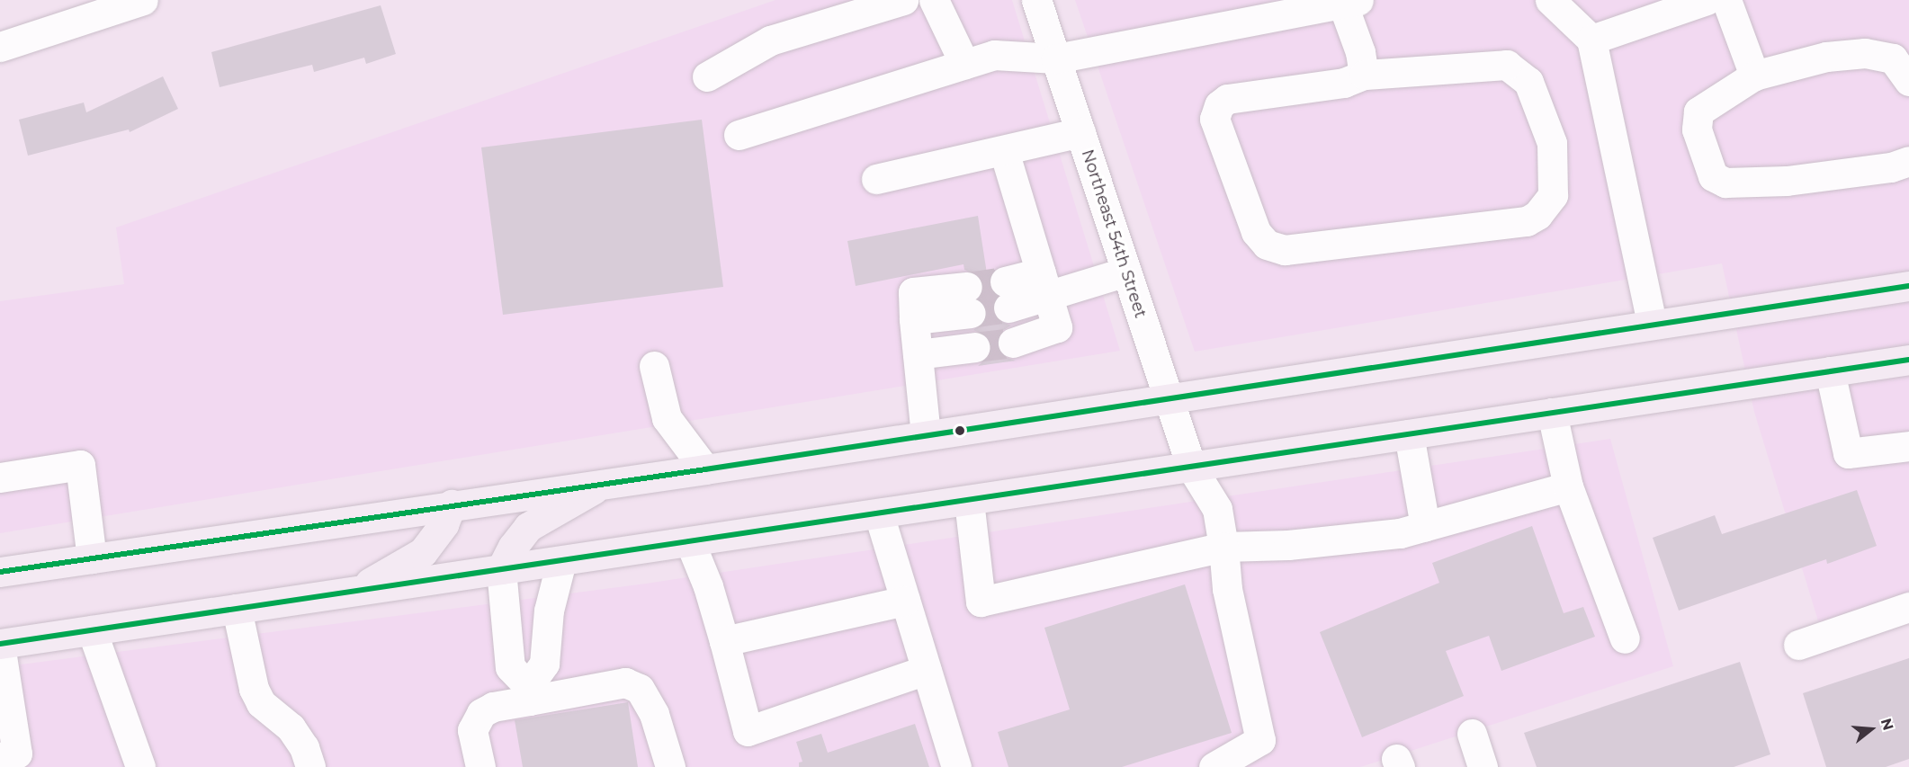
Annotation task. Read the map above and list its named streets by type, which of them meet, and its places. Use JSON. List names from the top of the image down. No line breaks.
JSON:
{"streets":{"street":["Northeast 54th Street"]},"north":"right"}
